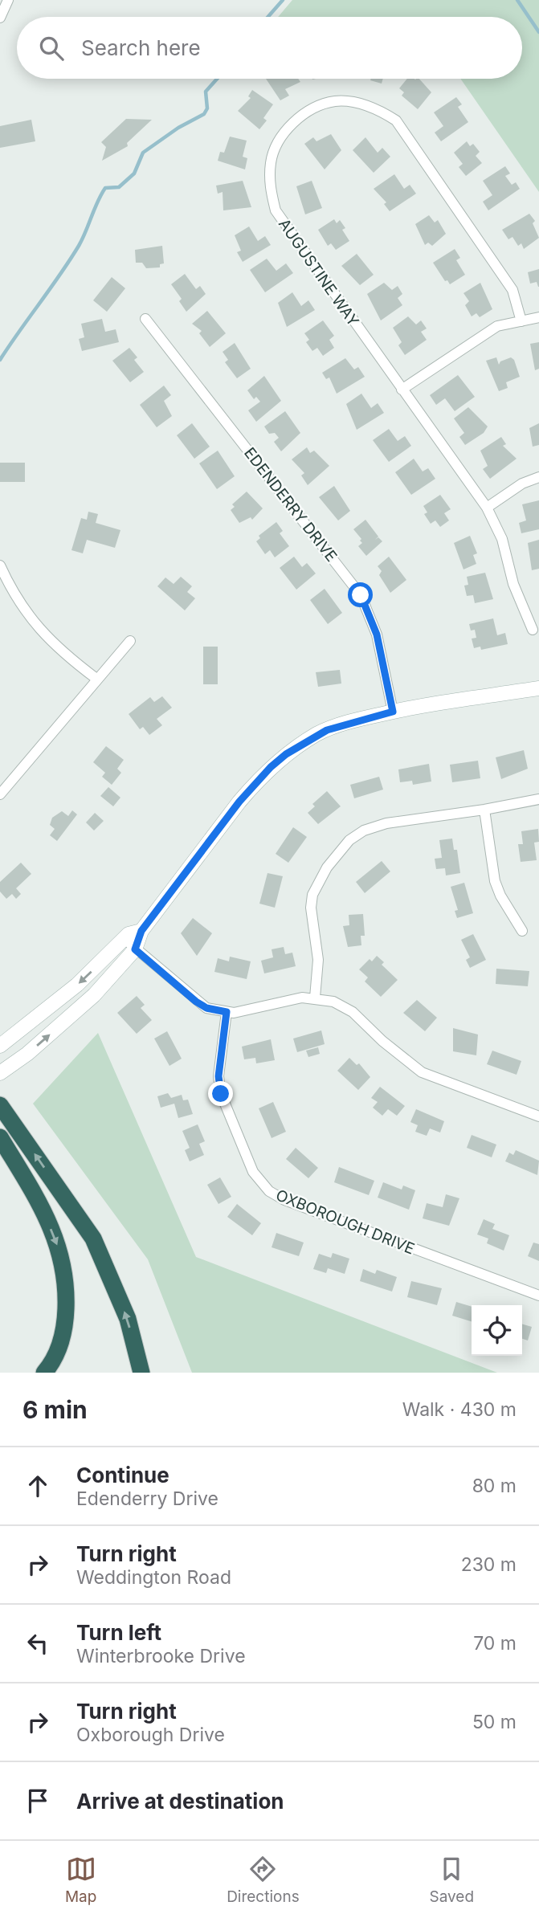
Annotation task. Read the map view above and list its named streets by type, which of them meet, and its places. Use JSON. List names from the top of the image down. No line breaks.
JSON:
{"streets":{"street":["AUGUSTINE WAY","EDENDERRY DRIVE","OXBOROUGH DRIVE"]},"page":{"search":"Search here","heading":["6 min","Walk · 430 m"],"list":[["Continue","Edenderry Drive","80 m"],["Turn right","Weddington Road","230 m"],["Turn left","Winterbrooke Drive","70 m"],["Turn right","Oxborough Drive","50 m"],"Arrive at destination"],"nav":["Map","Directions","Saved"]}}
